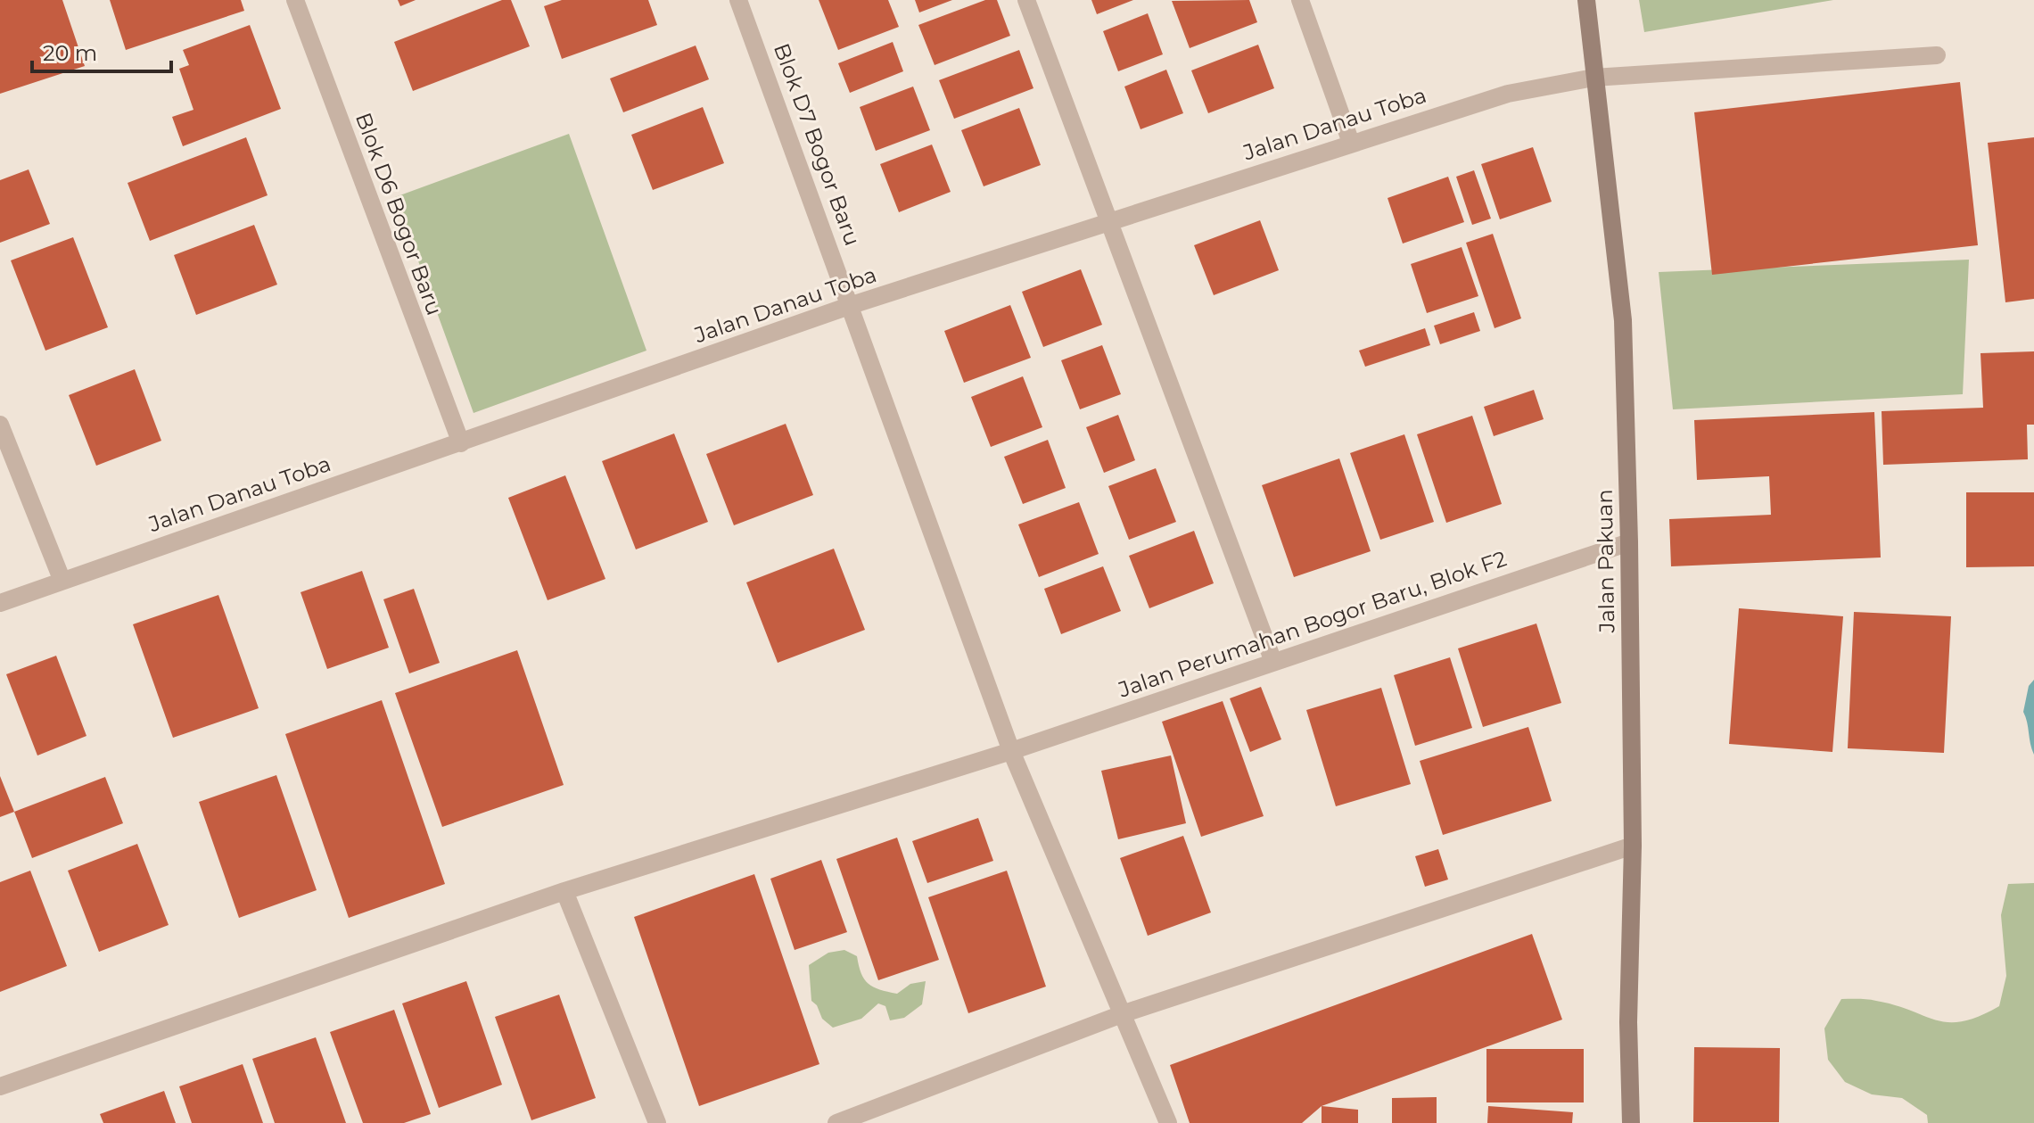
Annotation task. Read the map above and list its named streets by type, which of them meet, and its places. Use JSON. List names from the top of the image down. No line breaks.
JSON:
{"streets":{"street":["Jalan Danau Toba","Blok D7 Bogor Baru","Blok D6 Bogor Baru","Jalan Pakuan","Jalan Perumahan Bogor Baru, Blok F2"]},"crossings":[["Jalan Danau Toba","Blok D7 Bogor Baru"],["Jalan Danau Toba","Blok D6 Bogor Baru"],["Jalan Danau Toba","Jalan Pakuan"],["Blok D7 Bogor Baru","Jalan Perumahan Bogor Baru, Blok F2"],["Jalan Pakuan","Jalan Perumahan Bogor Baru, Blok F2"]],"scale_bar":"20 m"}
